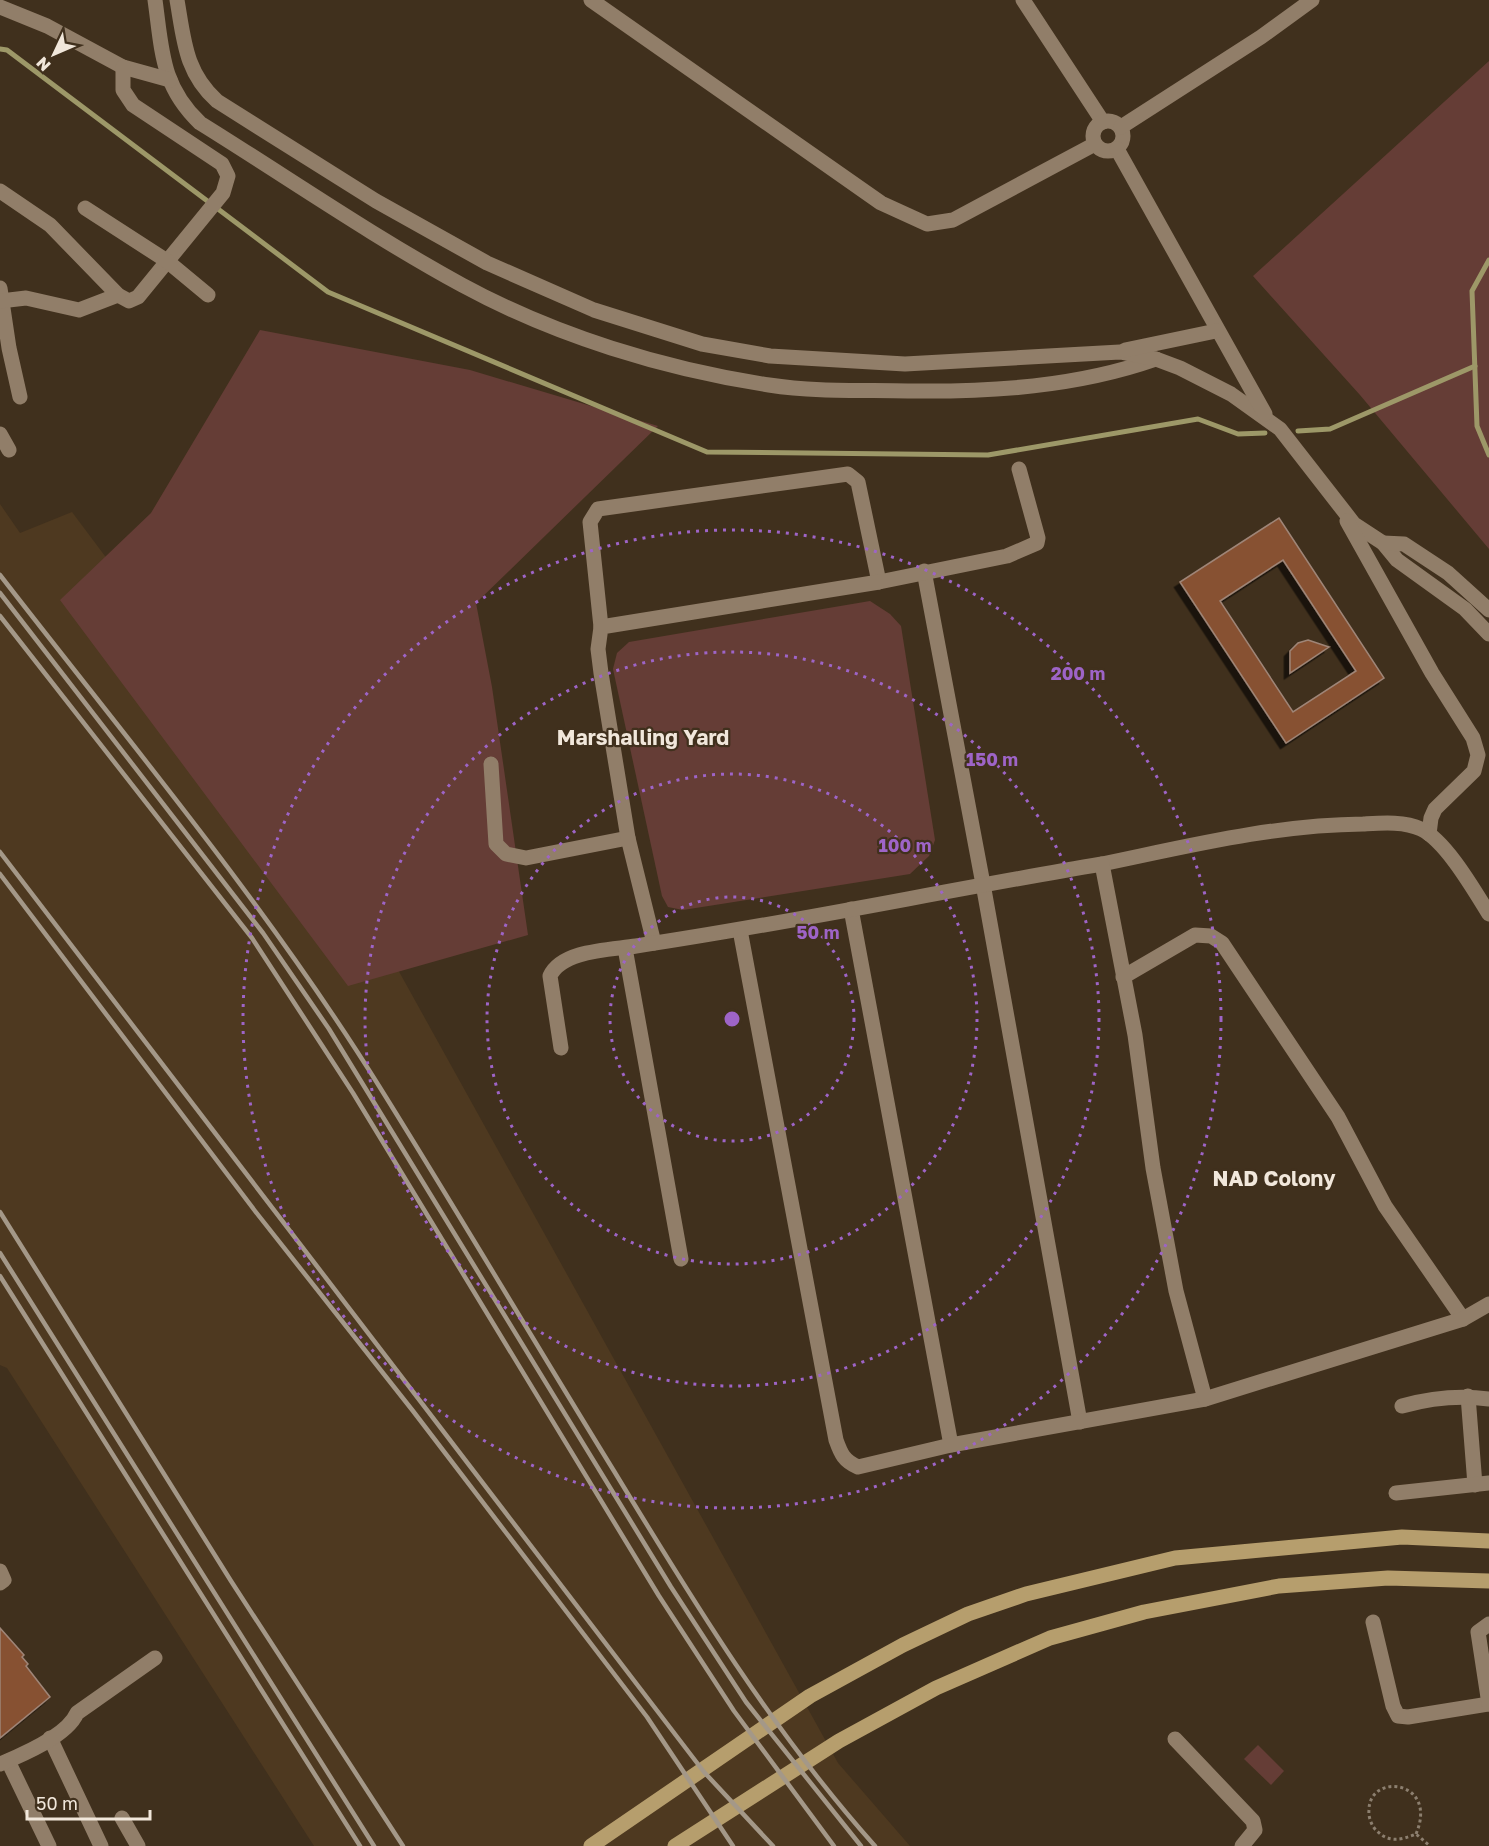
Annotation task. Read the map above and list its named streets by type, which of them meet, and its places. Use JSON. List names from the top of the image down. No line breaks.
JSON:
{"districts":["Marshalling Yard","NAD Colony"],"scale_bar":"50 m","north":"bottom left","rings":["200 m","150 m","100 m","50 m"]}
